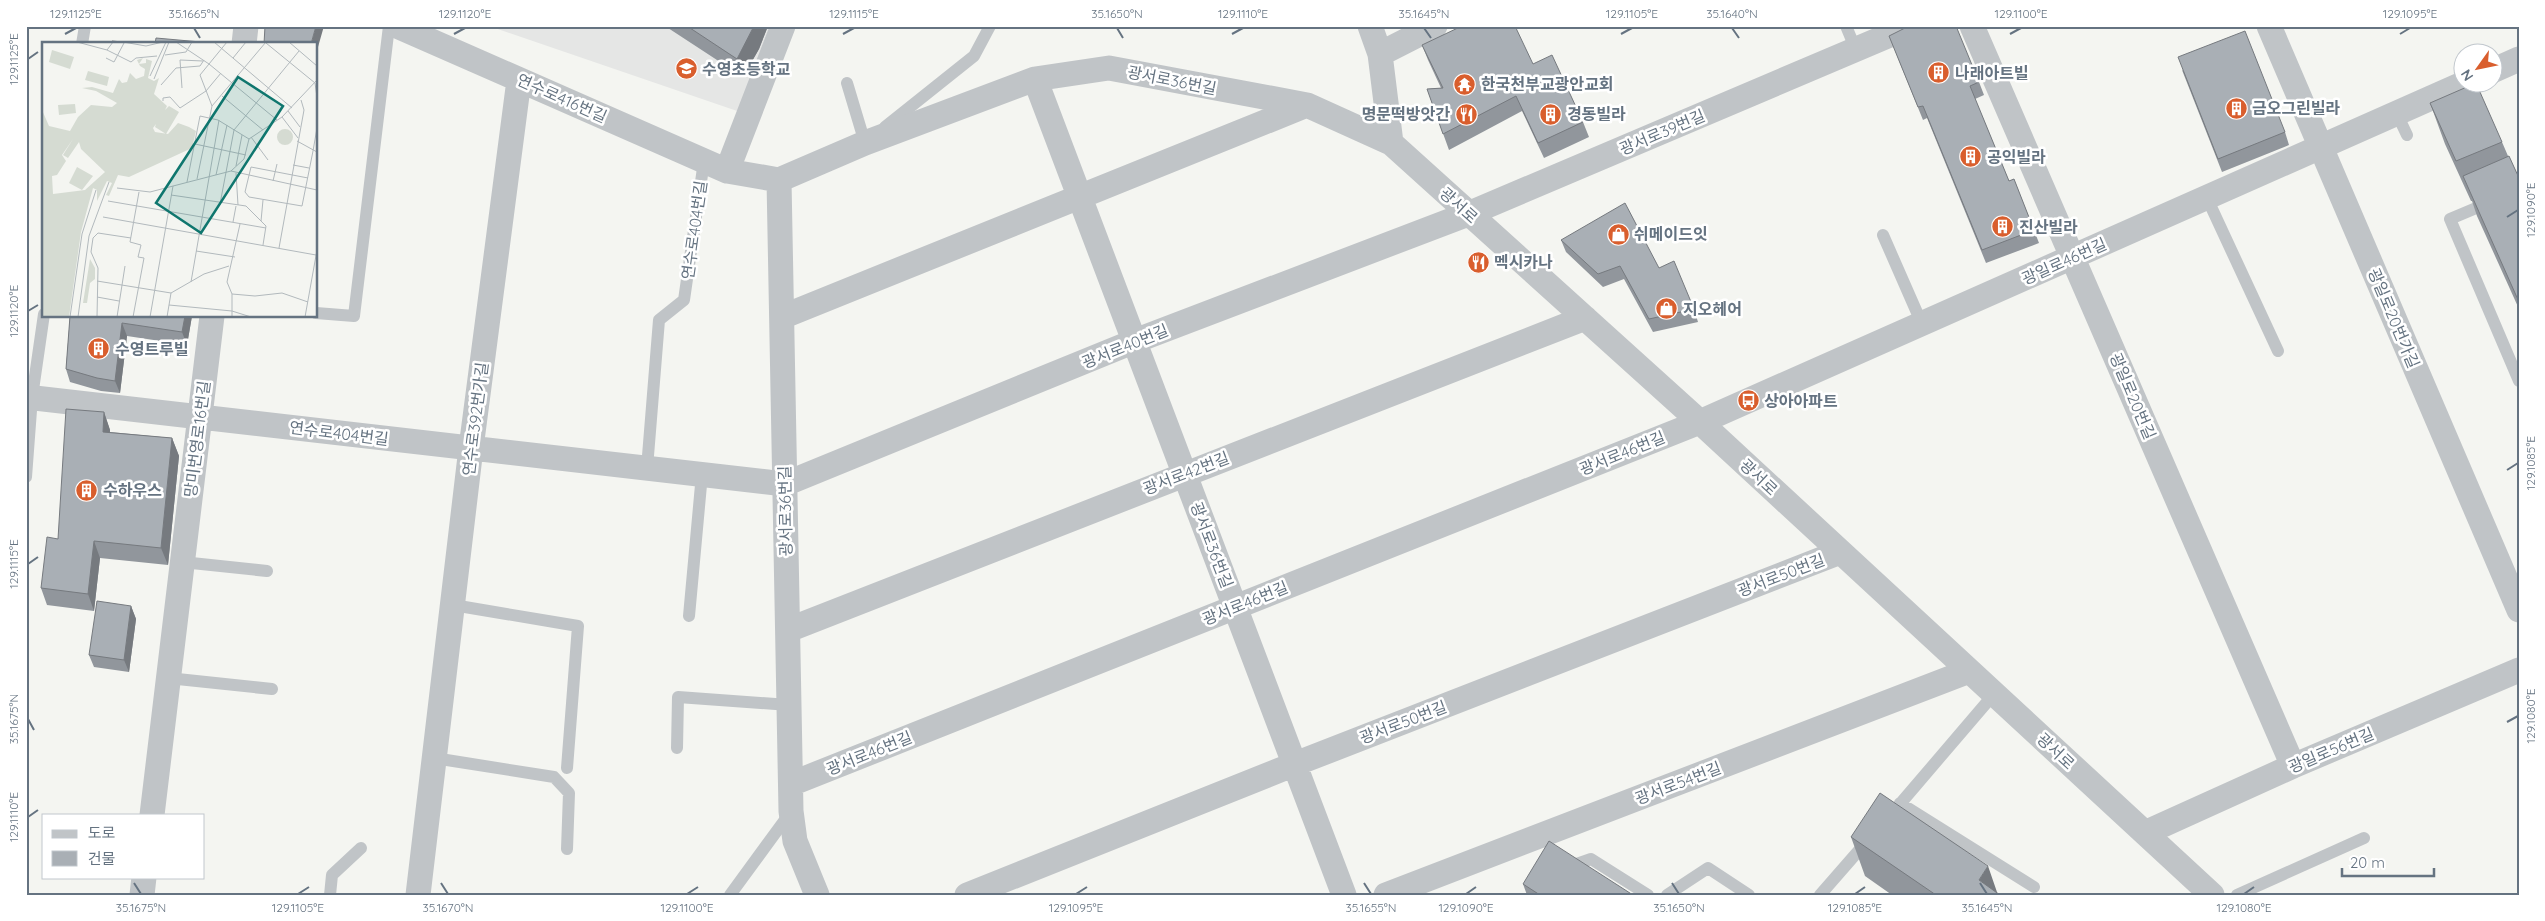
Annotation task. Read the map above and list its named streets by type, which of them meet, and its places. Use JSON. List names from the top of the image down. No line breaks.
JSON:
{"streets":{"street":["광서로36번길","연수로416번길","광서로39번길","광서로","연수로404번길","광일로46번길","광일로20번가길","광서로40번길","광일로20번길","연수로392번가길","망미번영로16번길","광서로46번길","광서로42번길","광서로50번길","광일로56번길","광서로54번길"]},"crossings":[["광서로36번길","연수로416번길"],["광서로36번길","광서로"],["광서로36번길","연수로404번길"],["광서로36번길","광서로40번길"],["광서로36번길","광서로46번길"],["광서로36번길","광서로42번길"],["광서로36번길","광서로50번길"],["연수로416번길","연수로404번길"],["연수로416번길","연수로392번가길"],["광서로39번길","광서로"],["광서로39번길","광서로40번길"],["광서로","광일로46번길"],["광서로","광서로40번길"],["광서로","광서로46번길"],["광서로","광서로42번길"],["광서로","광서로50번길"],["광서로","광일로56번길"],["광서로","광서로54번길"],["연수로404번길","광서로40번길"],["연수로404번길","연수로392번가길"],["연수로404번길","망미번영로16번길"],["광일로46번길","광일로20번가길"],["광일로46번길","광일로20번길"],["광일로46번길","광서로46번길"],["광일로20번길","광일로56번길"]],"places":{"school or university":["수영초등학교"],"building":["나래아트빌","금오그린빌라","경동빌라","공익빌라","진산빌라","수영트루빌","수하우스"],"temple":["한국천부교광안교회"],"restaurant":["명문떡방앗간","멕시카나"],"shop":["쉬메이드잇","지오헤어"],"bus stop":["상아아파트"]},"legend":["도로","건물"],"scale_bar":"20 m","north":"bottom left","coordinates":["129.1125°E","35.1665°N","129.1120°E","129.1115°E","35.1650°N","129.1110°E","35.1645°N","129.1105°E","35.1640°N","129.1100°E","129.1095°E","129.1090°E","129.1085°E","129.1080°E","35.1675°N","35.1670°N","35.1655°N"]}
